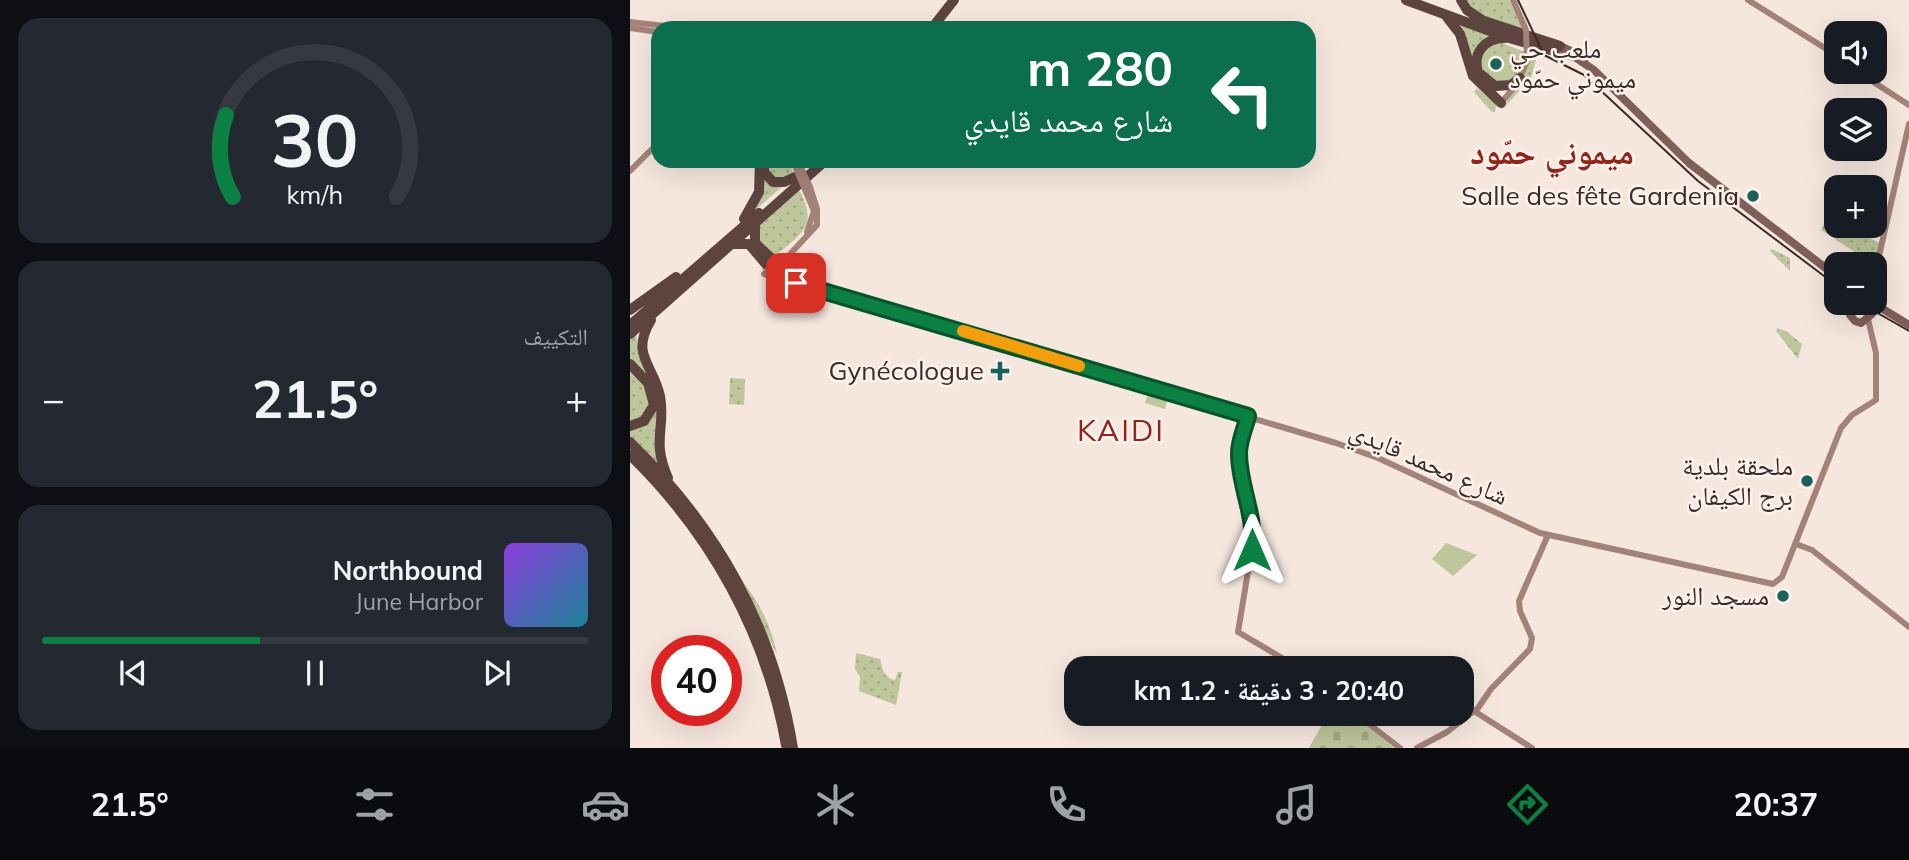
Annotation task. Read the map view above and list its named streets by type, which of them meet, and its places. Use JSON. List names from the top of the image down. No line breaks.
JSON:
{"streets":{"main road":["شارع محمد قايدي"]},"districts":["ميموني حمّود","KAIDI"],"places":{"other":["ملعب حي ميموني حمّود","Salle des fête Gardenia","ملحقة بلدية برج الكيفان","مسجد النور"],"health":["Gynécologue"]},"page":{"map_buttons":["+","−"],"turn":["280 m","شارع محمد قايدي"],"tile":"التكييف","heat":["−","21.5°","+"],"song":["Northbound","June Harbor"],"limit":"40","trip":"20:40 · 3 دقيقة · 1.2 km","tabs":["20:37","21.5°"],"gauge":["30","km/h"]}}
